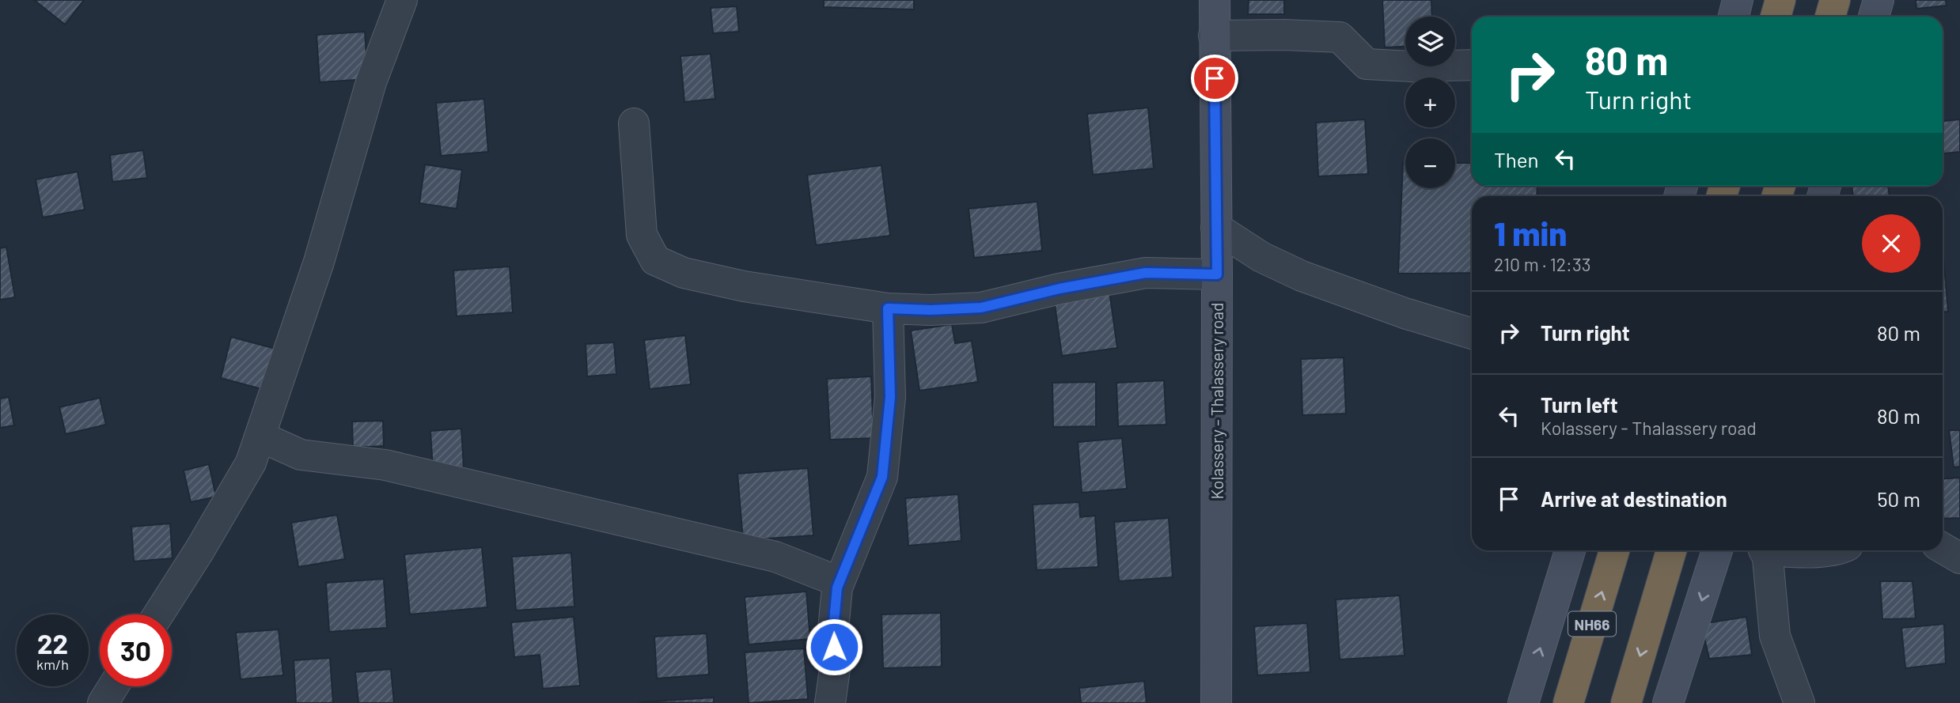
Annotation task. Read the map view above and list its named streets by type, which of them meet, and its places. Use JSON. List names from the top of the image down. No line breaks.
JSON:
{"streets":{"highway":["NH66"],"main road":["Kolassery - Thalassery road"]},"page":{"map_buttons":["+","−"],"turn":["80 m","Turn right"],"then":"Then","heading":["1 min","210 m · 12:33"],"list":[{"name":"Turn right","value":"80 m"},{"name":"Turn left","note":"Kolassery - Thalassery road","value":"80 m"},{"name":"Arrive at destination","value":"50 m"}],"speed":"22 km/h","limit":"30"}}
